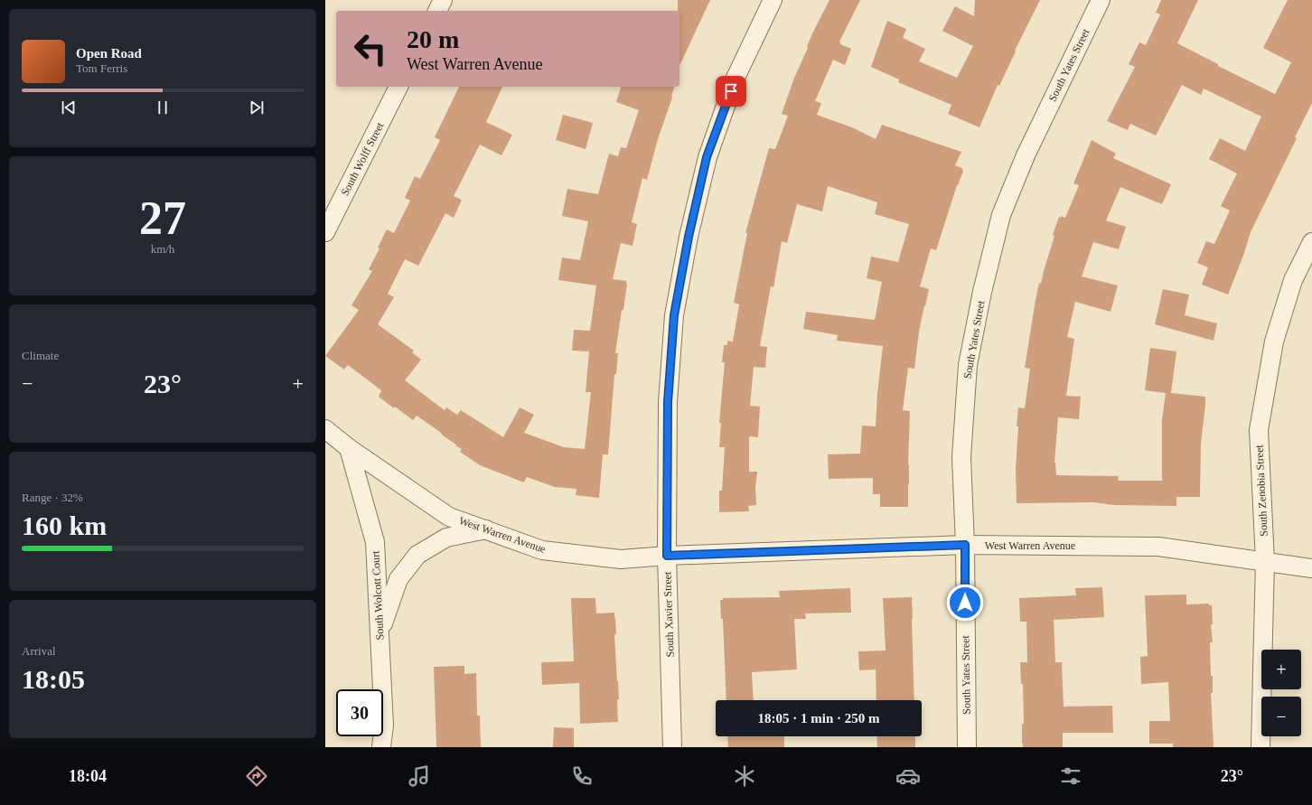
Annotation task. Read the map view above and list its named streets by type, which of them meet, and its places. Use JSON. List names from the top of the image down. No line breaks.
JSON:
{"streets":{"street":["South Yates Street","South Wolff Street","South Zenobia Street","West Warren Avenue","South Wolcott Court","South Xavier Street"]},"crossings":[["South Yates Street","West Warren Avenue"],["South Zenobia Street","West Warren Avenue"],["West Warren Avenue","South Wolcott Court"],["West Warren Avenue","South Xavier Street"]],"page":{"turn":["20 m","West Warren Avenue"],"song":["Open Road","Tom Ferris"],"tile":[["27","km/h"],"Climate",["Range · 32%","160 km"],["Arrival","18:05"]],"heat":["−","23°","+"],"map_buttons":["+","−"],"limit":"30","trip":"18:05 · 1 min · 250 m","tabs":["18:04","23°"]}}
